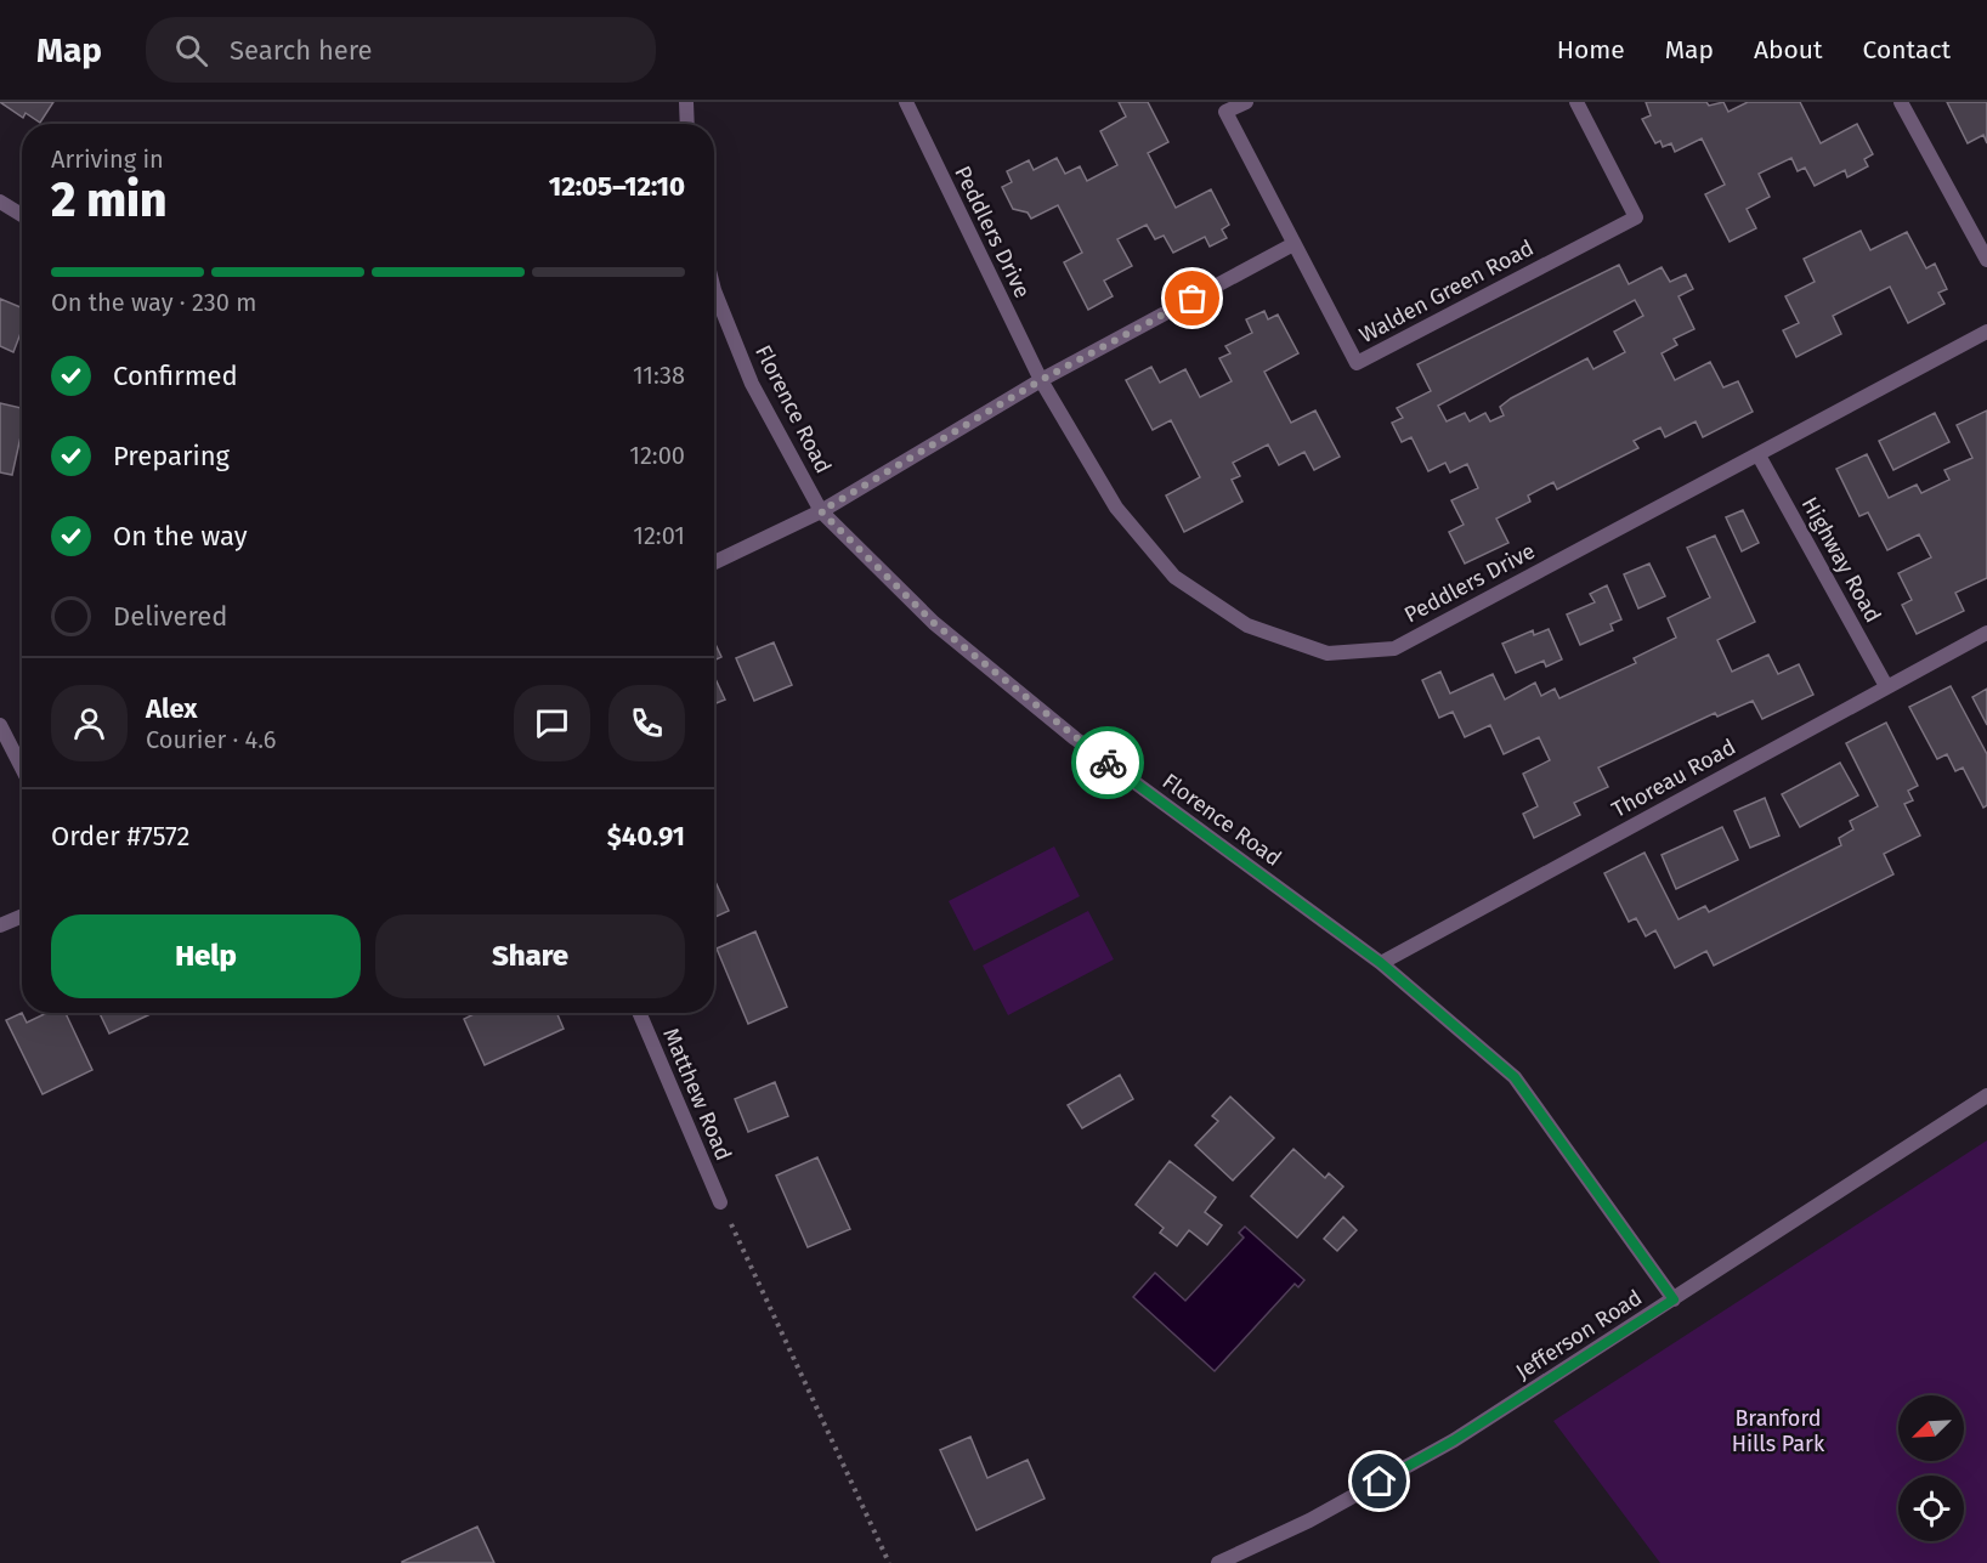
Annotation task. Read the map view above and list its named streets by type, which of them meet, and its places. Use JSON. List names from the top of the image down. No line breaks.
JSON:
{"streets":{"street":["Peddlers Drive","Walden Green Road","Florence Road","Highway Road","Thoreau Road","Matthew Road","Jefferson Road"]},"crossings":[["Peddlers Drive","Highway Road"],["Florence Road","Thoreau Road"],["Florence Road","Jefferson Road"],["Highway Road","Thoreau Road"]],"parks":["Branford Hills Park"],"north":"bottom left","page":{"header":"Map","search":"Search here","nav":["Home","Map","About","Contact"],"heading":["2 min","Arriving in","12:05–12:10"],"panel":["Alex","Courier · 4.6","Order #7572","$40.91"],"bar":"On the way · 230 m","list":[["Confirmed","11:38"],["Preparing","12:00"],["On the way","12:01"],"Delivered"],"buttons":["Help","Share"]}}
